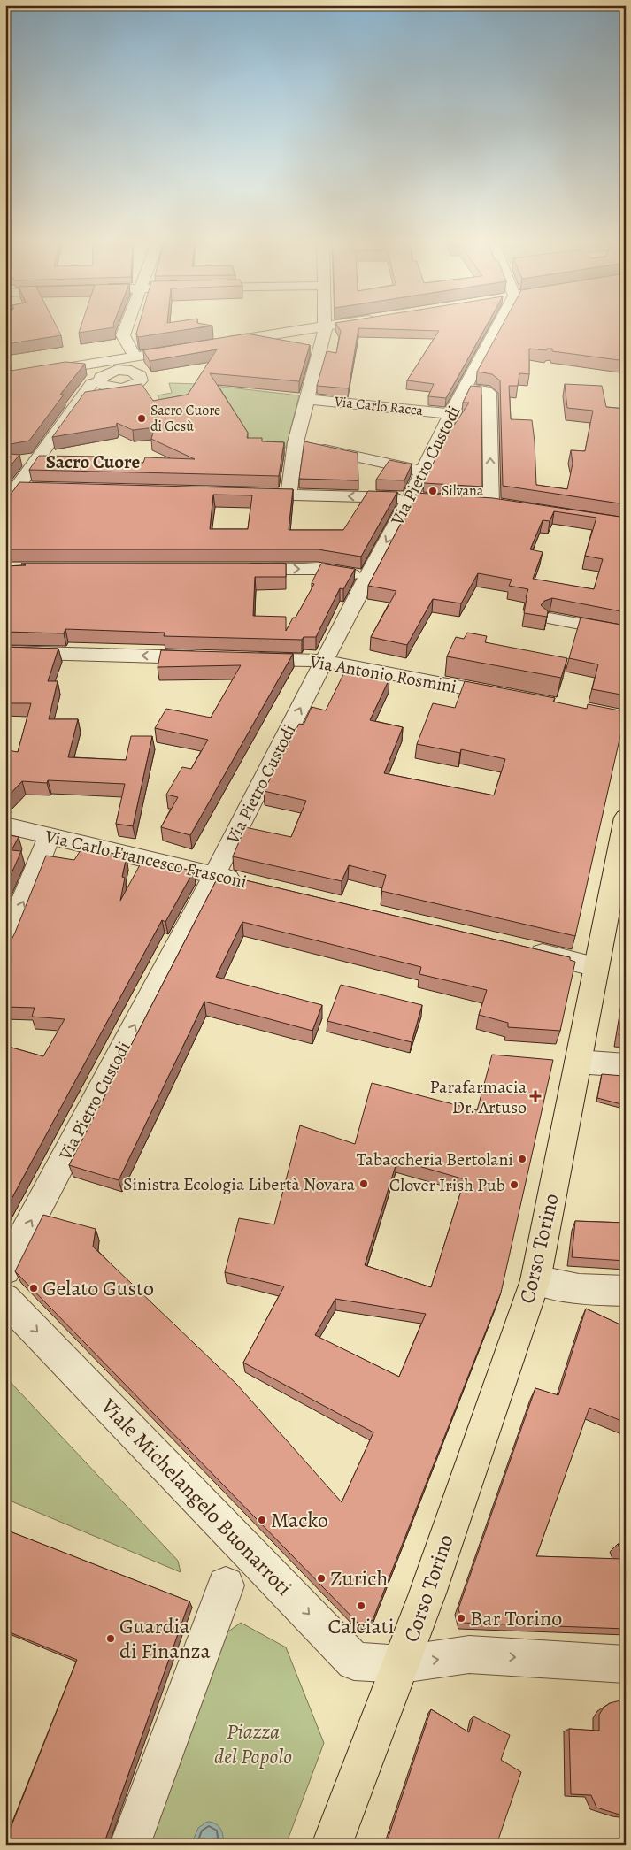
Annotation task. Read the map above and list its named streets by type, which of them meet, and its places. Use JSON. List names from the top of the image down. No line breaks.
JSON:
{"streets":{"main road":["Corso Torino"],"street":["Via Carlo Racca","Via Pietro Custodi","Via Antonio Rosmini","Via Carlo Francesco Frasconi","Viale Michelangelo Buonarroti"]},"crossings":[["Via Carlo Racca","Via Pietro Custodi"],["Via Pietro Custodi","Via Antonio Rosmini"],["Via Pietro Custodi","Via Carlo Francesco Frasconi"],["Corso Torino","Viale Michelangelo Buonarroti"]],"one_way":["Viale Michelangelo Buonarroti"],"districts":["Sacro Cuore"],"parks":["Piazza del Popolo"],"places":{"other":["Sacro Cuore di Gesù","Silvana","Tabaccheria Bertolani","Sinistra Ecologia Libertà Novara","Clover Irish Pub","Gelato Gusto","Macko","Zurich","Calciati","Bar Torino","Guardia di Finanza"],"health":["Parafarmacia Dr. Artuso"]}}
